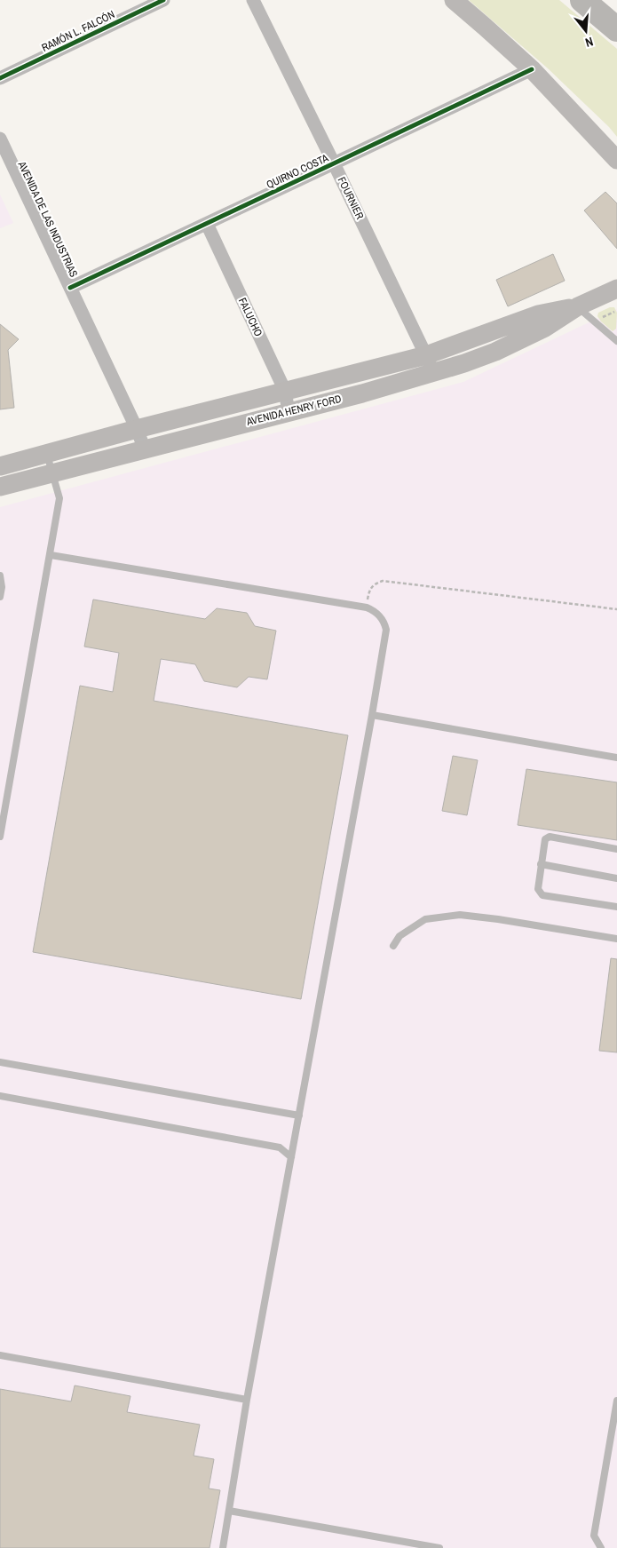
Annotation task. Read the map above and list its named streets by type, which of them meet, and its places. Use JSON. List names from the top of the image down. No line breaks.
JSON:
{"streets":{"main road":["AVENIDA HENRY FORD"],"street":["RAMÓN L. FALCÓN","QUIRNO COSTA","FOURNIER","AVENIDA DE LAS INDUSTRIAS","FALUCHO"]},"crossings":[["QUIRNO COSTA","FOURNIER"],["QUIRNO COSTA","AVENIDA DE LAS INDUSTRIAS"],["QUIRNO COSTA","FALUCHO"],["FOURNIER","AVENIDA HENRY FORD"],["AVENIDA DE LAS INDUSTRIAS","AVENIDA HENRY FORD"],["FALUCHO","AVENIDA HENRY FORD"]],"north":"bottom"}
